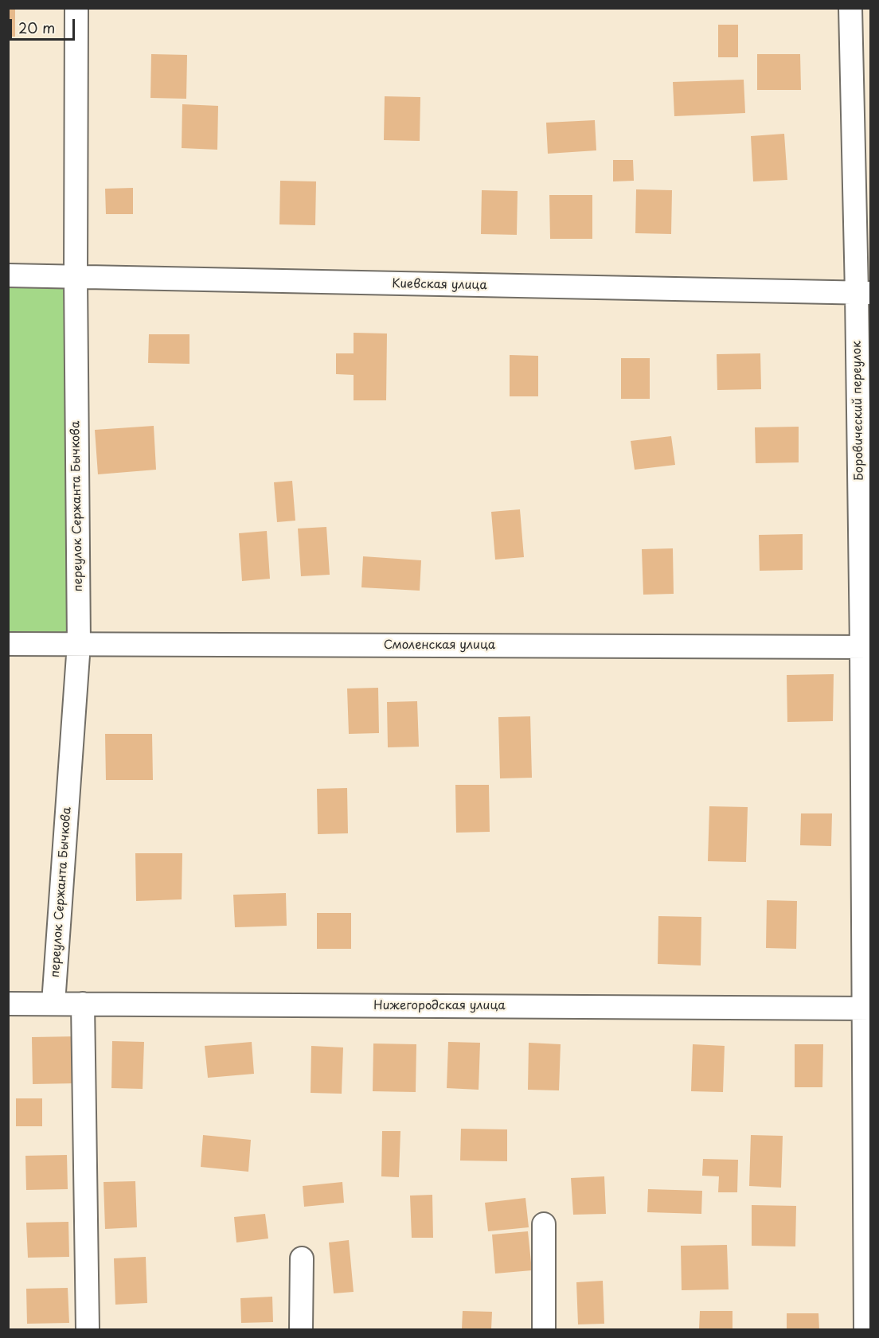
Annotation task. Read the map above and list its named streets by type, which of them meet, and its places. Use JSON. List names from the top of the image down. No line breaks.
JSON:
{"streets":{"street":["Киевская улица","Боровический переулок","переулок Сержанта Бычкова","Смоленская улица","Нижегородская улица"]},"crossings":[["Киевская улица","Боровический переулок"],["Киевская улица","переулок Сержанта Бычкова"],["Боровический переулок","Смоленская улица"],["Боровический переулок","Нижегородская улица"],["переулок Сержанта Бычкова","Смоленская улица"],["переулок Сержанта Бычкова","Нижегородская улица"]],"scale_bar":"20 m"}
